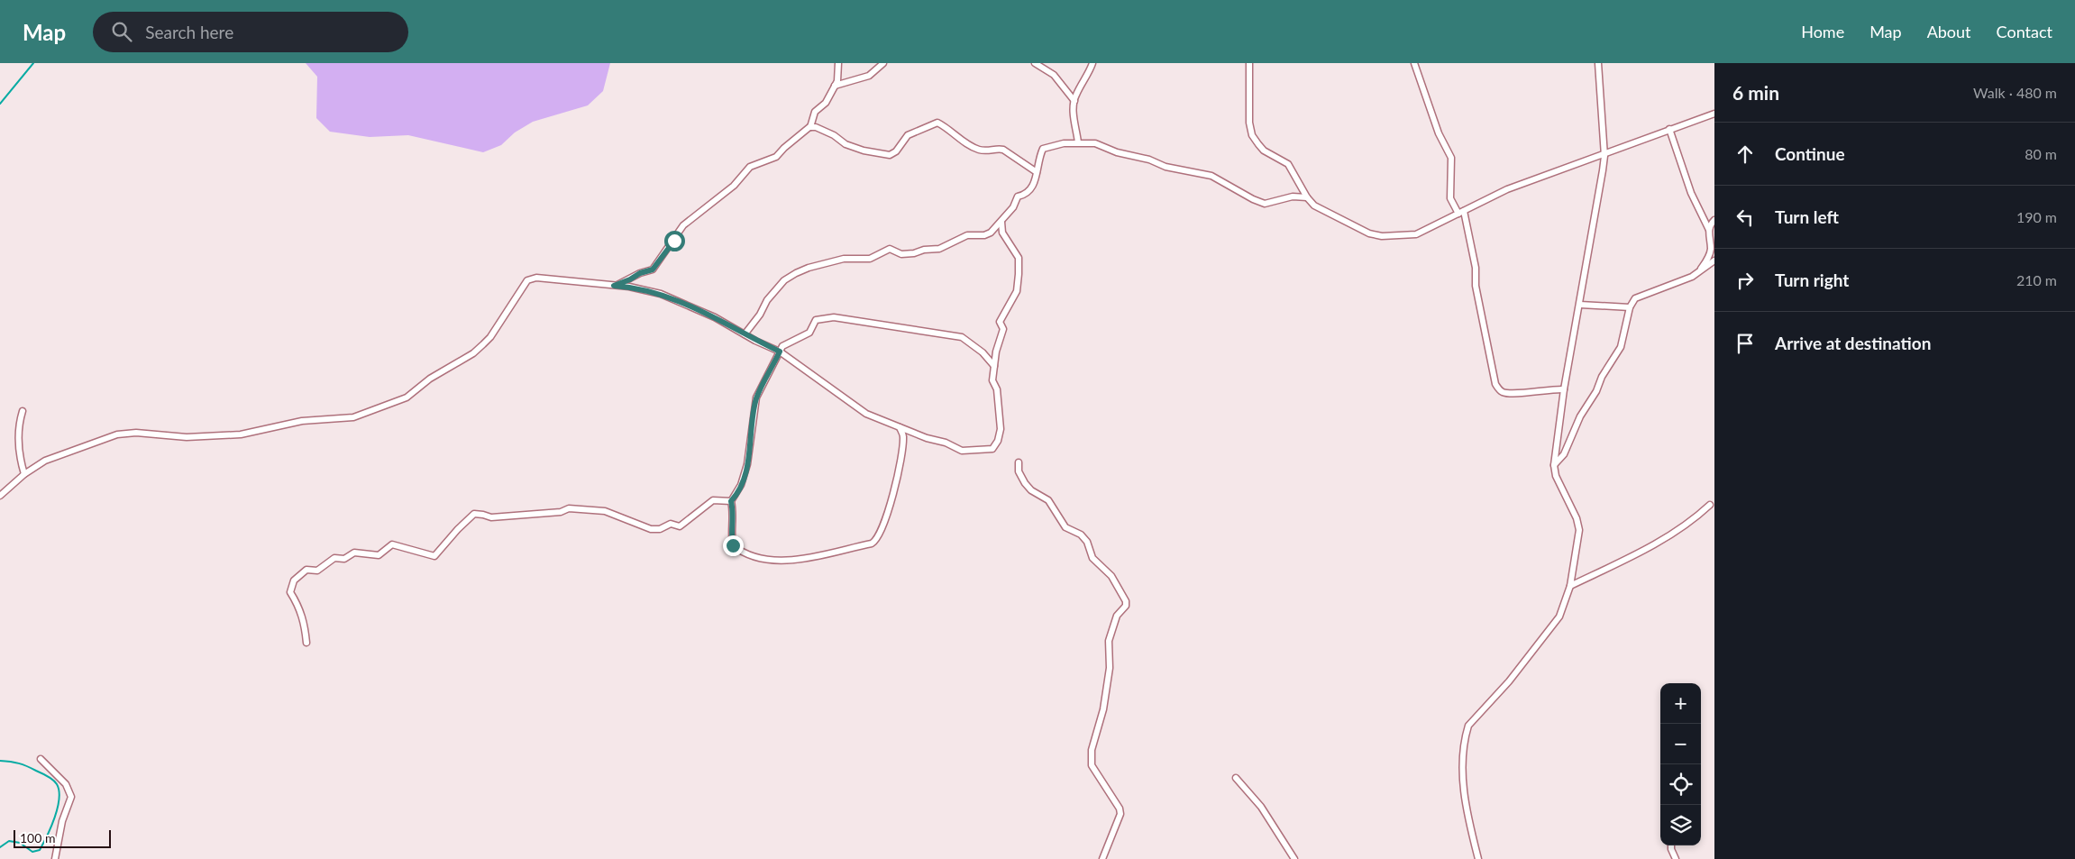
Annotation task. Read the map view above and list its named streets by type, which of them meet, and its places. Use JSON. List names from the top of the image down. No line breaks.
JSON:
{"scale_bar":"100 m","page":{"header":"Map","search":"Search here","nav":["Home","Map","About","Contact"],"heading":["6 min","Walk · 480 m"],"list":[["Continue","80 m"],["Turn left","190 m"],["Turn right","210 m"],"Arrive at destination"],"map_buttons":["+","−"],"scale":"100 m"}}
